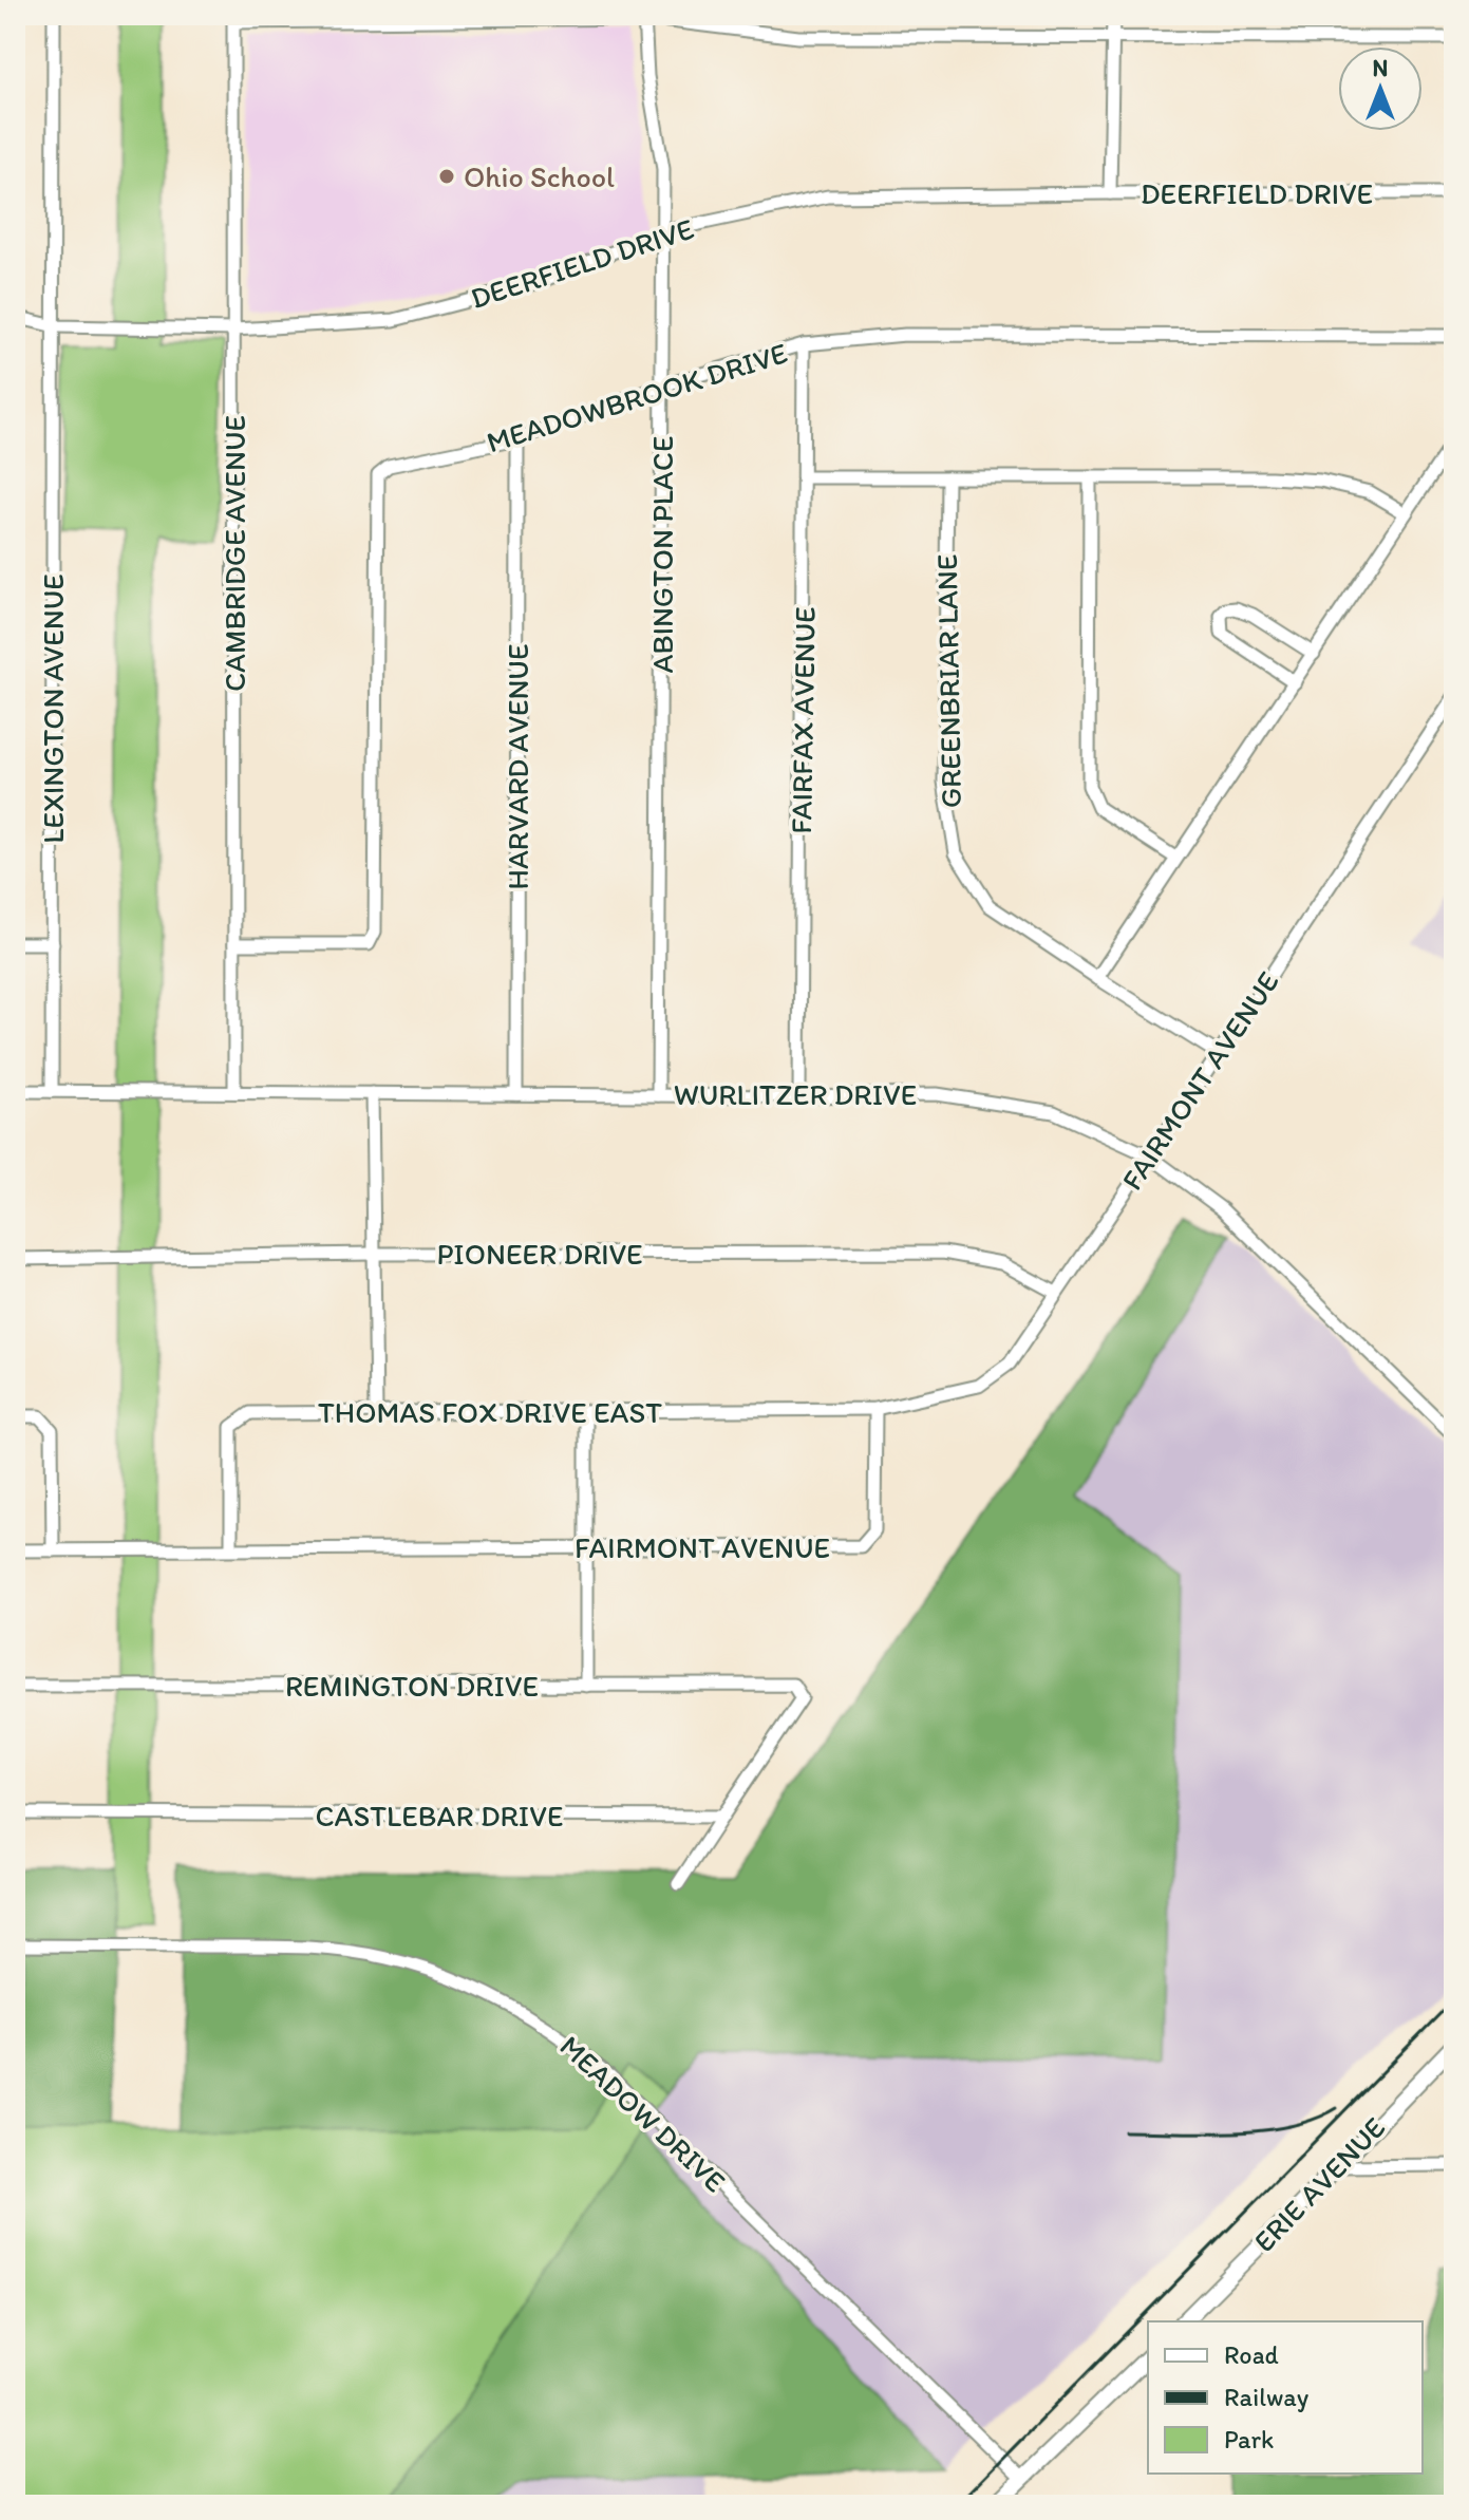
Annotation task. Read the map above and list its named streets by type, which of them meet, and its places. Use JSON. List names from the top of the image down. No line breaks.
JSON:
{"streets":{"main road":["ERIE AVENUE"],"street":["DEERFIELD DRIVE","MEADOWBROOK DRIVE","CAMBRIDGE AVENUE","ABINGTON PLACE","GREENBRIAR LANE","LEXINGTON AVENUE","FAIRFAX AVENUE","HARVARD AVENUE","FAIRMONT AVENUE","WURLITZER DRIVE","PIONEER DRIVE","THOMAS FOX DRIVE EAST","REMINGTON DRIVE","CASTLEBAR DRIVE","MEADOW DRIVE"]},"crossings":[["DEERFIELD DRIVE","CAMBRIDGE AVENUE"],["DEERFIELD DRIVE","ABINGTON PLACE"],["DEERFIELD DRIVE","LEXINGTON AVENUE"],["MEADOWBROOK DRIVE","CAMBRIDGE AVENUE"],["MEADOWBROOK DRIVE","ABINGTON PLACE"],["MEADOWBROOK DRIVE","FAIRFAX AVENUE"],["MEADOWBROOK DRIVE","HARVARD AVENUE"],["CAMBRIDGE AVENUE","WURLITZER DRIVE"],["ABINGTON PLACE","WURLITZER DRIVE"],["GREENBRIAR LANE","FAIRMONT AVENUE"],["LEXINGTON AVENUE","WURLITZER DRIVE"],["FAIRFAX AVENUE","WURLITZER DRIVE"],["HARVARD AVENUE","WURLITZER DRIVE"],["FAIRMONT AVENUE","WURLITZER DRIVE"],["FAIRMONT AVENUE","PIONEER DRIVE"],["FAIRMONT AVENUE","THOMAS FOX DRIVE EAST"],["REMINGTON DRIVE","CASTLEBAR DRIVE"]],"places":["Ohio School"],"legend":["Road","Railway","Park"],"north":"top"}
